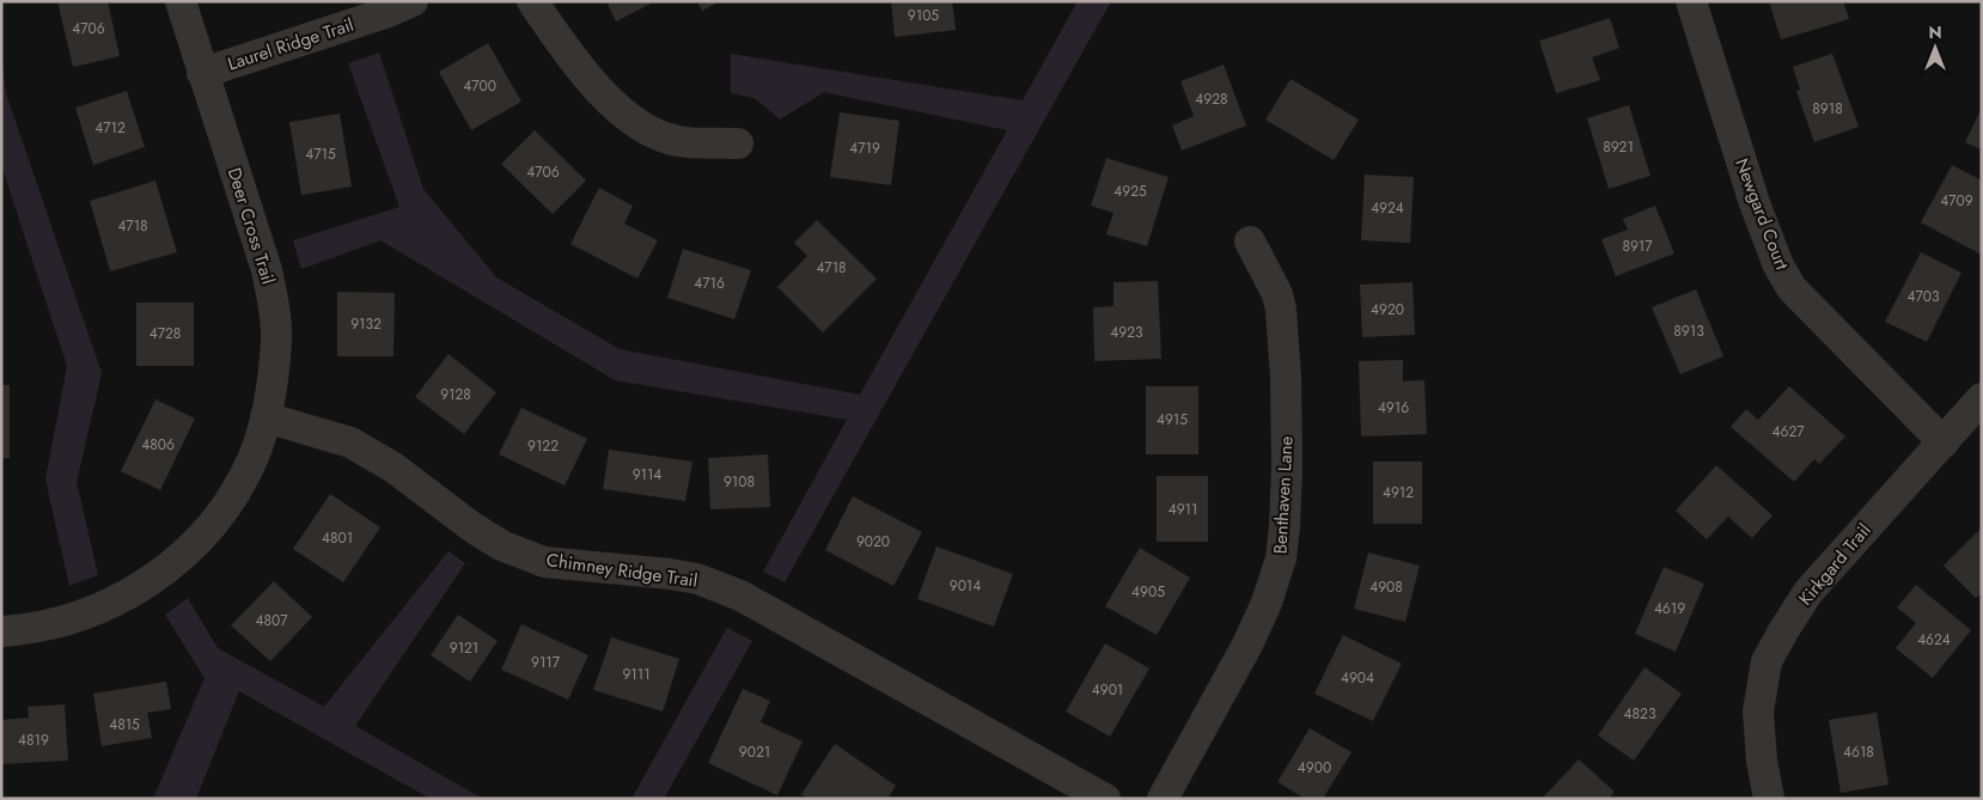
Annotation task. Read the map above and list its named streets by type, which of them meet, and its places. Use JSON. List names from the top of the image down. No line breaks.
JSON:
{"streets":{"street":["Laurel Ridge Trail","Newgard Court","Deer Cross Trail","Benthaven Lane","Kirkgard Trail","Chimney Ridge Trail"]},"crossings":[["Laurel Ridge Trail","Deer Cross Trail"],["Newgard Court","Kirkgard Trail"],["Deer Cross Trail","Chimney Ridge Trail"]],"house_numbers":["9105","4706","4700","4928","8918","4712","8921","4719","4715","4706","4925","4709","4924","4718","8917","4718","4716","4703","4920","9132","8913","4923","4728","9128","4916","4915","4627","4806","9122","9114","9108","4912","4911","4801","9020","9014","4908","4905","4619","4807","4624","9121","9117","9111","4904","4901","4823","4815","4819","9021","4618","4900"],"north":"top"}
